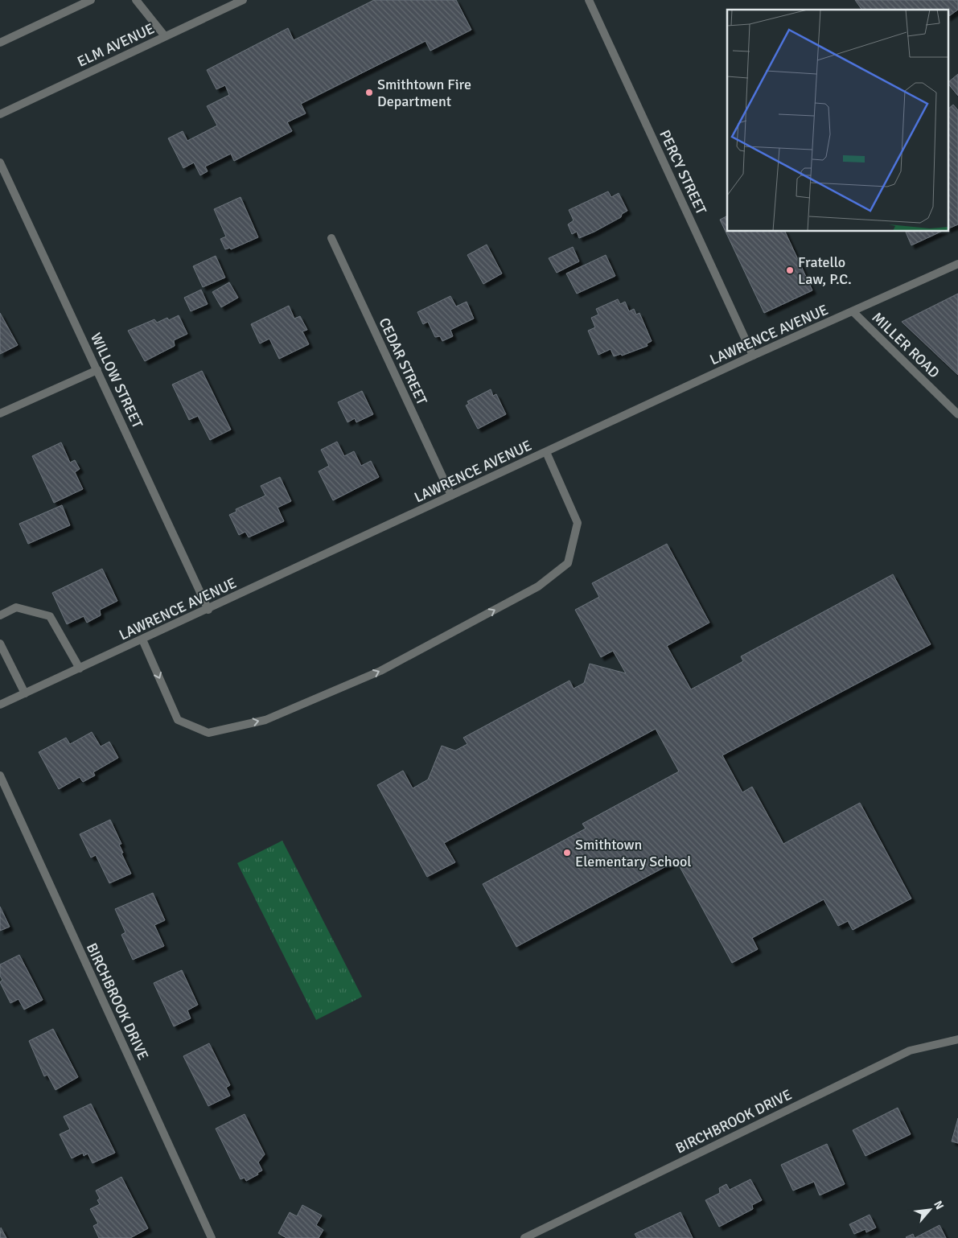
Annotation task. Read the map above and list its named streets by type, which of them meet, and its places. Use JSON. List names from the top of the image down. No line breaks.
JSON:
{"streets":{"street":["ELM AVENUE","PERCY STREET","LAWRENCE AVENUE","MILLER ROAD","CEDAR STREET","WILLOW STREET","BIRCHBROOK DRIVE"]},"crossings":[["PERCY STREET","LAWRENCE AVENUE"],["LAWRENCE AVENUE","MILLER ROAD"],["LAWRENCE AVENUE","CEDAR STREET"],["LAWRENCE AVENUE","WILLOW STREET"]],"places":["Smithtown Fire Department","Fratello Law, P.C.","Smithtown Elementary School"],"north":"top right"}
